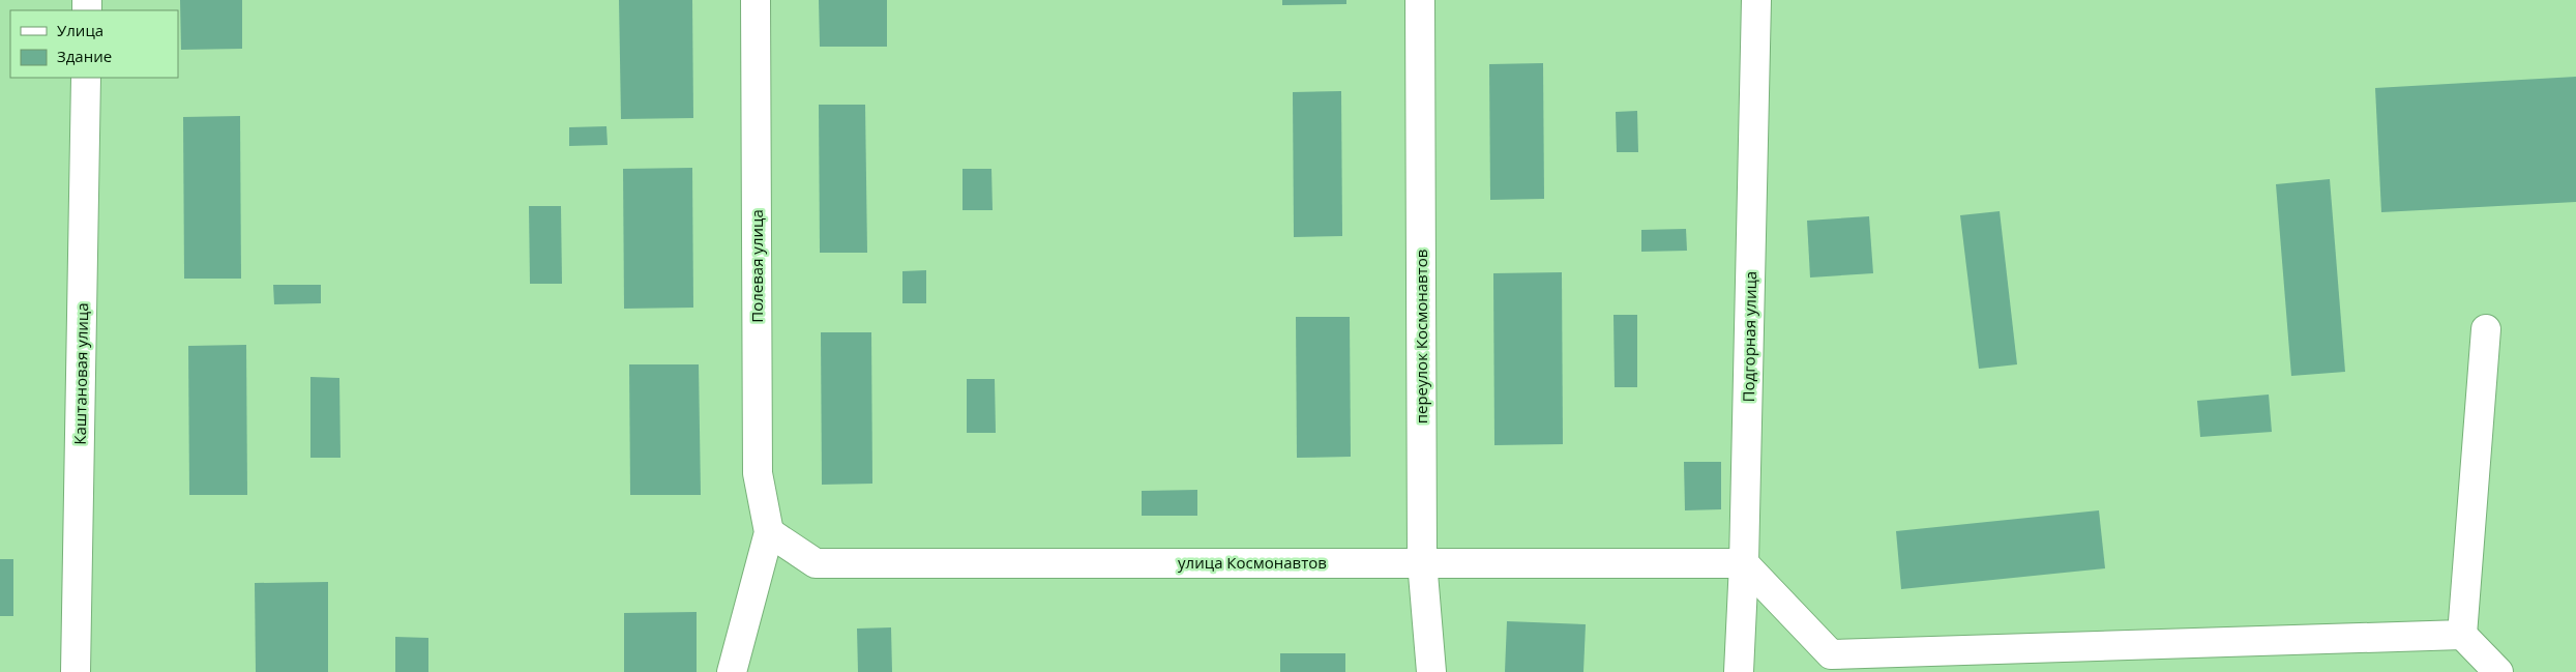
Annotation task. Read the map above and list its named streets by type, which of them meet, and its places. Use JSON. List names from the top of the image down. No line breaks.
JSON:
{"streets":{"street":["Полевая улица","переулок Космонавтов","Подгорная улица","Каштановая улица","улица Космонавтов"]},"crossings":[["Полевая улица","улица Космонавтов"],["переулок Космонавтов","улица Космонавтов"],["Подгорная улица","улица Космонавтов"]],"legend":["Улица","Здание"]}
